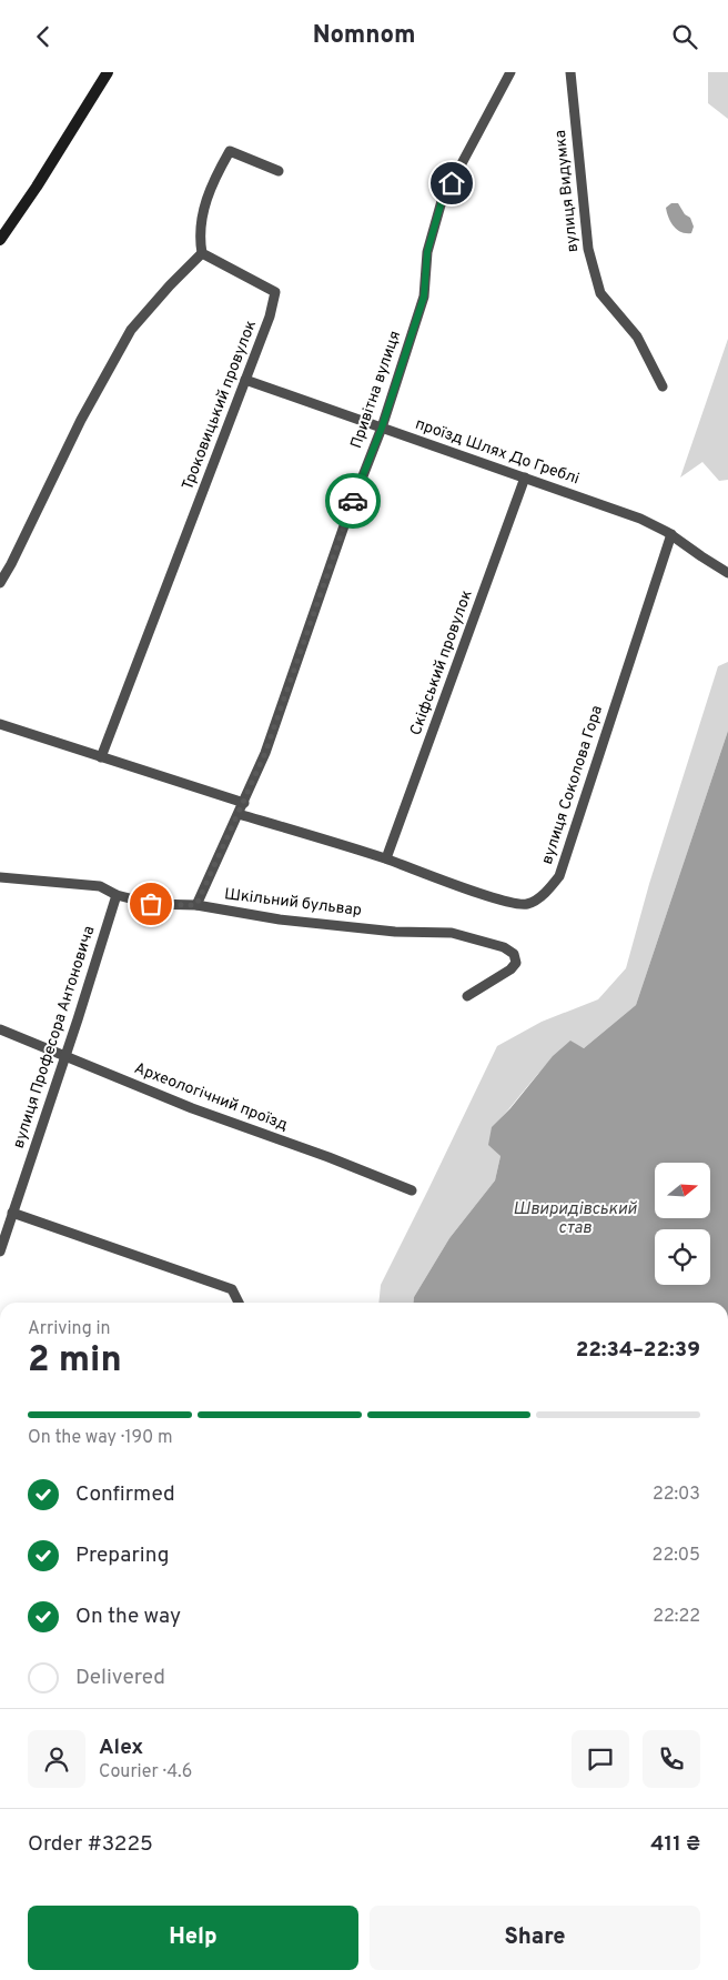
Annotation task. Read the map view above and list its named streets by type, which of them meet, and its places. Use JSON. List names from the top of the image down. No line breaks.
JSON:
{"streets":{"street":["вулиця Видумка","Привітна вулиця","Троковицький провулок","проїзд Шлях До Греблі","Скіфський провулок","вулиця Соколова Гора","Шкільний бульвар","вулиця Професора Антоновича","Археологічний проїзд"]},"crossings":[["Привітна вулиця","проїзд Шлях До Греблі"],["Привітна вулиця","вулиця Соколова Гора"],["Троковицький провулок","проїзд Шлях До Греблі"],["проїзд Шлях До Греблі","Скіфський провулок"],["проїзд Шлях До Греблі","вулиця Соколова Гора"],["Скіфський провулок","вулиця Соколова Гора"],["Шкільний бульвар","вулиця Професора Антоновича"],["вулиця Професора Антоновича","Археологічний проїзд"]],"water":["Швиридівський став"],"north":"right","page":{"header":"Nomnom","heading":["2 min","Arriving in","22:34–22:39"],"panel":["Alex","Courier · 4.6","Order #3225","411 ₴"],"bar":"On the way · 190 m","list":[["Confirmed","22:03"],["Preparing","22:05"],["On the way","22:22"],"Delivered"],"buttons":["Help","Share"]}}
